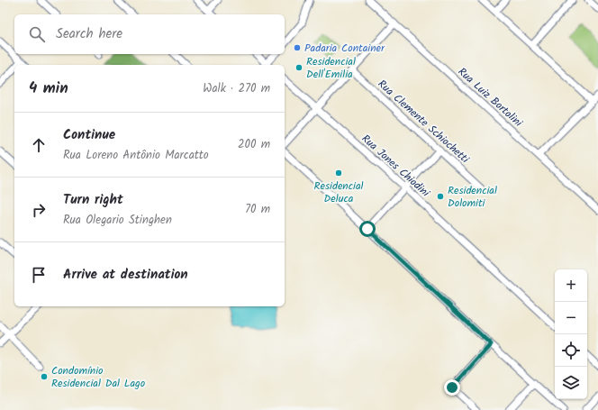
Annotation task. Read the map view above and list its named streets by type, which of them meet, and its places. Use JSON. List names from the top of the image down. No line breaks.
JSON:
{"streets":{"street":["Rua Luiz Bortolini","Rua Clemente Schiochetti","Rua Jones Chiodini"]},"places":["Padaria Container","Residencial Dell'Emilia","Residencial Deluca","Residencial Dolomiti","Condomínio Residencial Dal Lago"],"page":{"search":"Search here","heading":["4 min","Walk · 270 m"],"list":[["Continue","Rua Loreno Antônio Marcatto","200 m"],["Turn right","Rua Olegario Stinghen","70 m"],"Arrive at destination"],"map_buttons":["+","−"]}}
